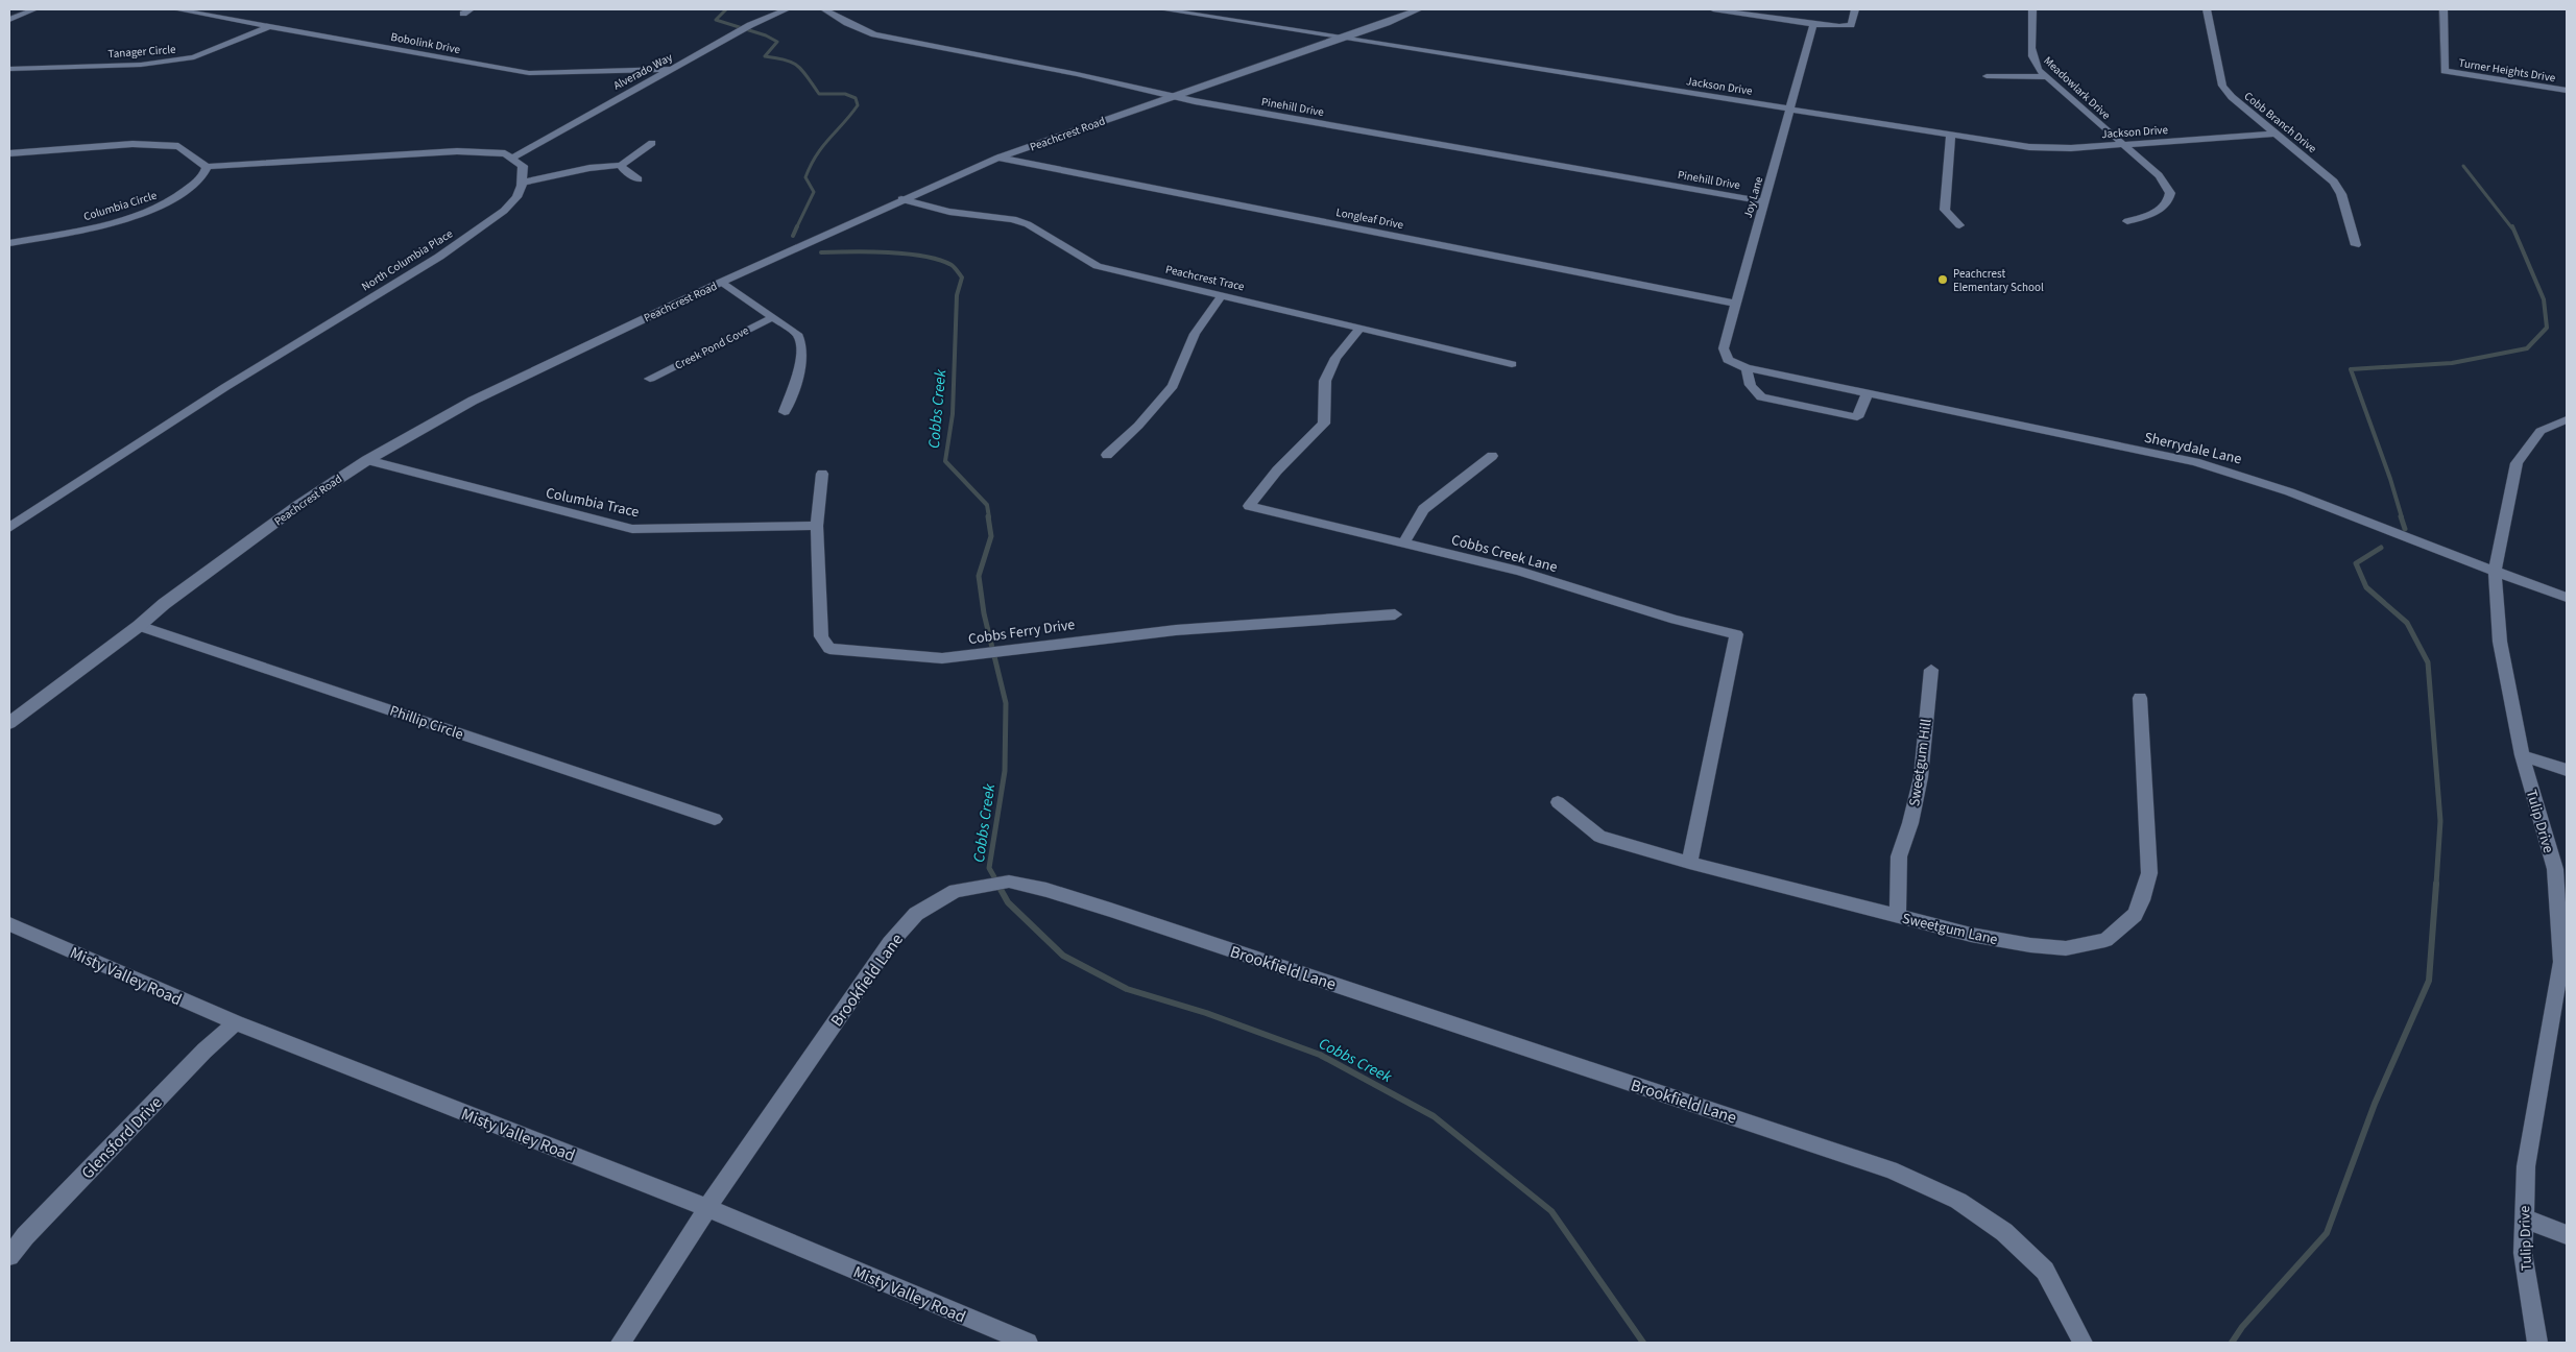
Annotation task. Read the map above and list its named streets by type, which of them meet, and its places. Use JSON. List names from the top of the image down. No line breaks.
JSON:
{"streets":{"street":["Bobolink Drive","Tanager Circle","Turner Heights Drive","Alverado Way","Jackson Drive","Meadowlark Drive","Pinehill Drive","Cobb Branch Drive","Peachcrest Road","Joy Lane","Columbia Circle","Longleaf Drive","North Columbia Place","Peachcrest Trace","Creek Pond Cove","Sherrydale Lane","Columbia Trace","Cobbs Creek Lane","Cobbs Ferry Drive","Phillip Circle","Sweetgum Hill","Tulip Drive","Sweetgum Lane","Brookfield Lane","Misty Valley Road","Glensford Drive"]},"crossings":[["Bobolink Drive","Tanager Circle"],["Bobolink Drive","Alverado Way"],["Jackson Drive","Meadowlark Drive"],["Jackson Drive","Cobb Branch Drive"],["Jackson Drive","Peachcrest Road"],["Jackson Drive","Joy Lane"],["Pinehill Drive","Peachcrest Road"],["Pinehill Drive","Joy Lane"],["Peachcrest Road","Longleaf Drive"],["Peachcrest Road","Peachcrest Trace"],["Peachcrest Road","Columbia Trace"],["Peachcrest Road","Phillip Circle"],["Joy Lane","Longleaf Drive"],["Joy Lane","Sherrydale Lane"],["Peachcrest Trace","Cobbs Creek Lane"],["Sherrydale Lane","Tulip Drive"],["Columbia Trace","Cobbs Ferry Drive"],["Cobbs Creek Lane","Sweetgum Lane"],["Sweetgum Hill","Sweetgum Lane"],["Brookfield Lane","Misty Valley Road"],["Misty Valley Road","Glensford Drive"]],"water":["Cobbs Creek"],"places":["Peachcrest Elementary School"]}
